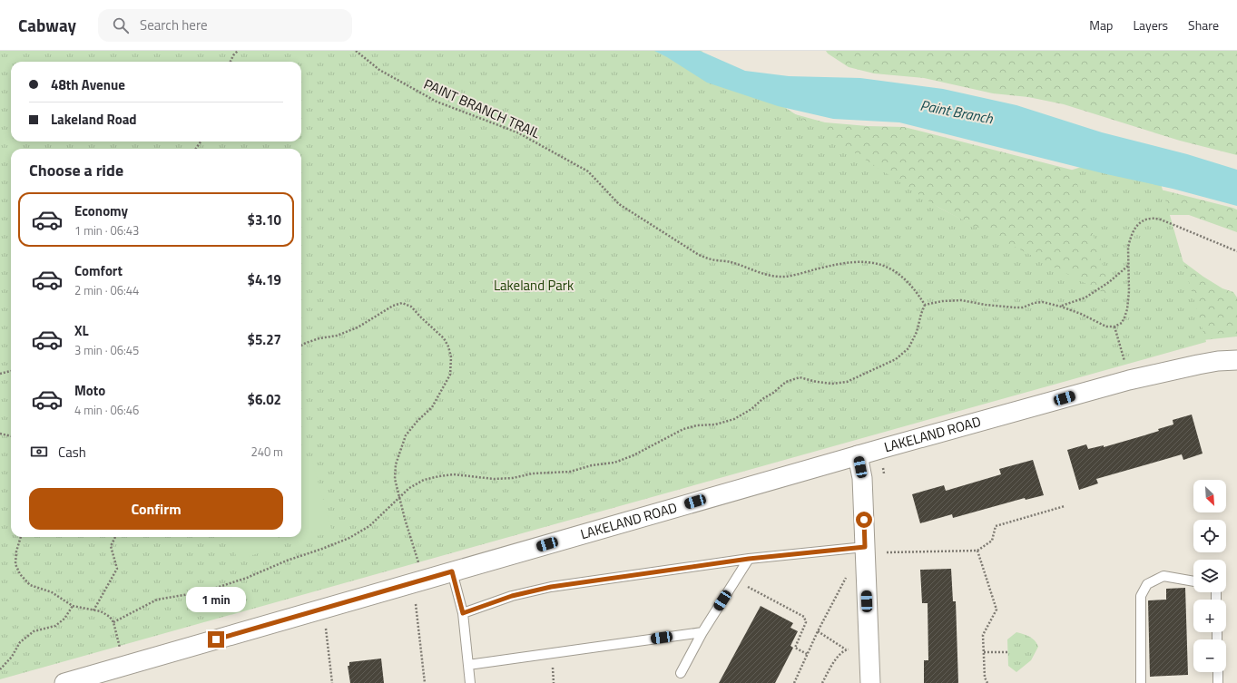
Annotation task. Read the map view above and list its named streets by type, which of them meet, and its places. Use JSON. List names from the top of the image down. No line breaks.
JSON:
{"streets":{"street":["LAKELAND ROAD"],"path":["PAINT BRANCH TRAIL"]},"water":["Paint Branch"],"parks":["Lakeland Park"],"north":"bottom right","page":{"header":"Cabway","search":"Search here","nav":["Map","Layers","Share"],"banner":["48th Avenue","Lakeland Road"],"heading":"Choose a ride","list":[{"name":"Economy","note":"1 min · 06:43","value":"$3.10"},{"name":"Comfort","note":"2 min · 06:44","value":"$4.19"},{"name":"XL","note":"3 min · 06:45","value":"$5.27"},{"name":"Moto","note":"4 min · 06:46","value":"$6.02"}],"pay":["Cash","240 m"],"map_buttons":["+","−"],"buttons":"Confirm","bubble":"1 min"}}
